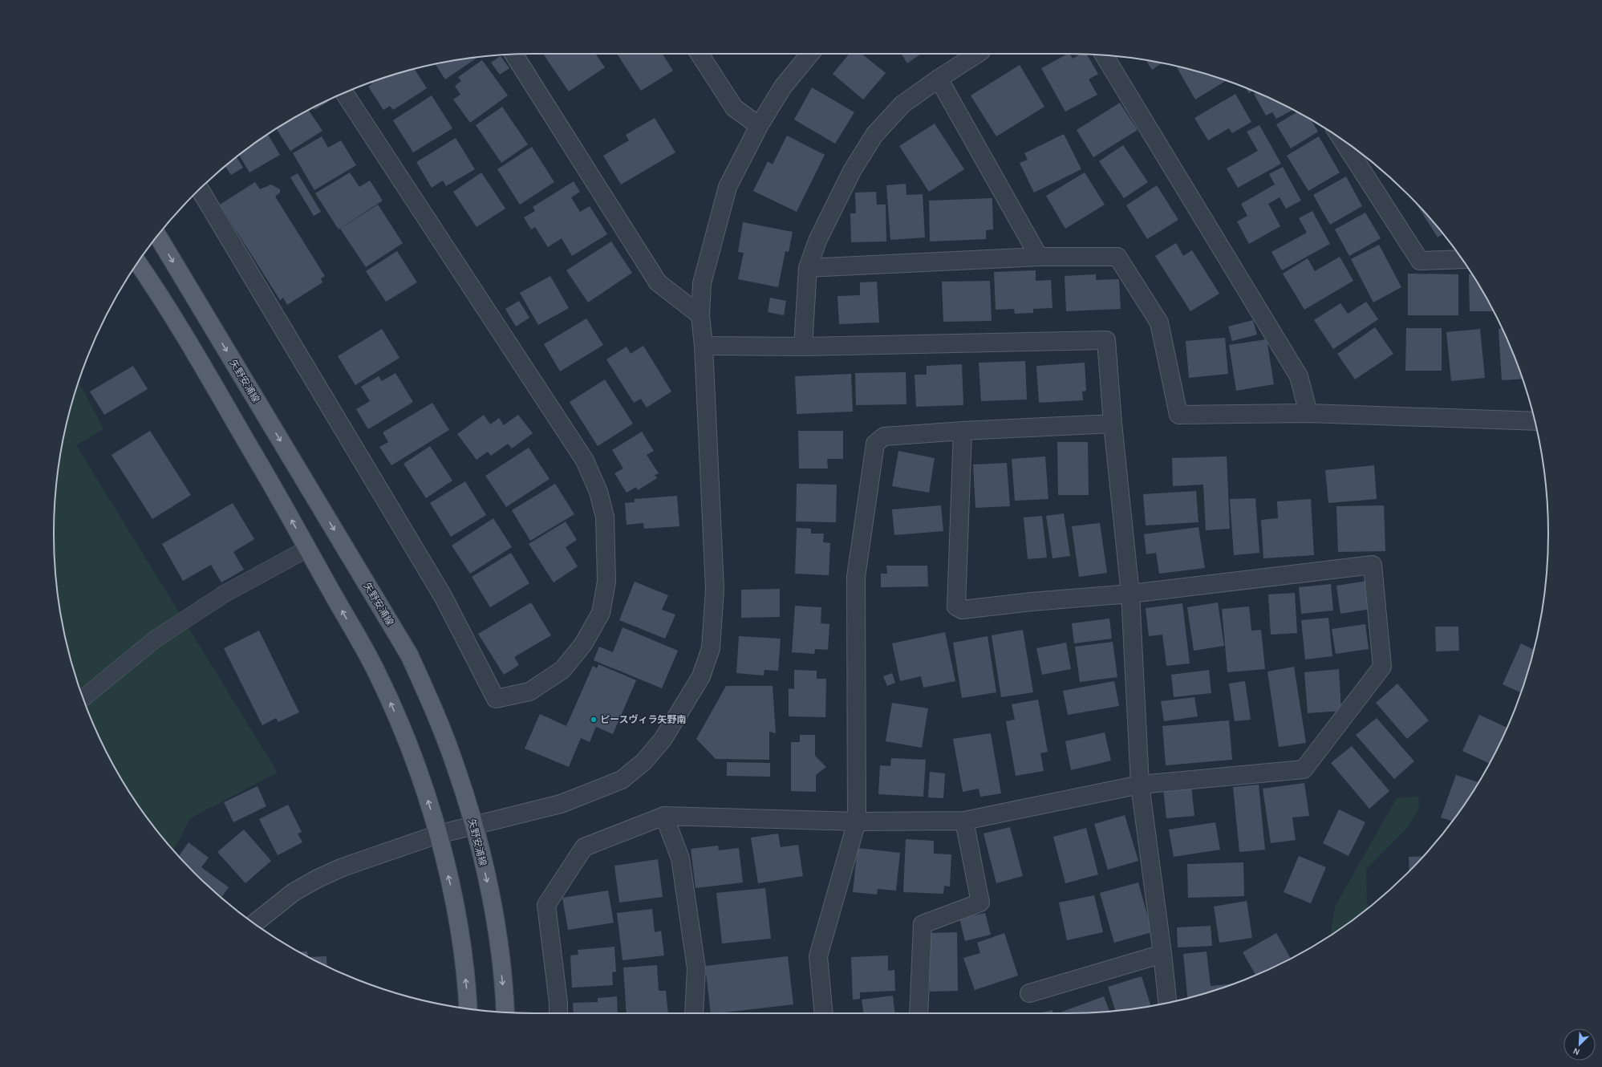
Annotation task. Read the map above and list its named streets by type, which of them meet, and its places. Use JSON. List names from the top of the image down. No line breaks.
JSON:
{"streets":{"main road":["矢野安浦線"]},"places":["ピースヴィラ矢野南"],"north":"bottom left"}
